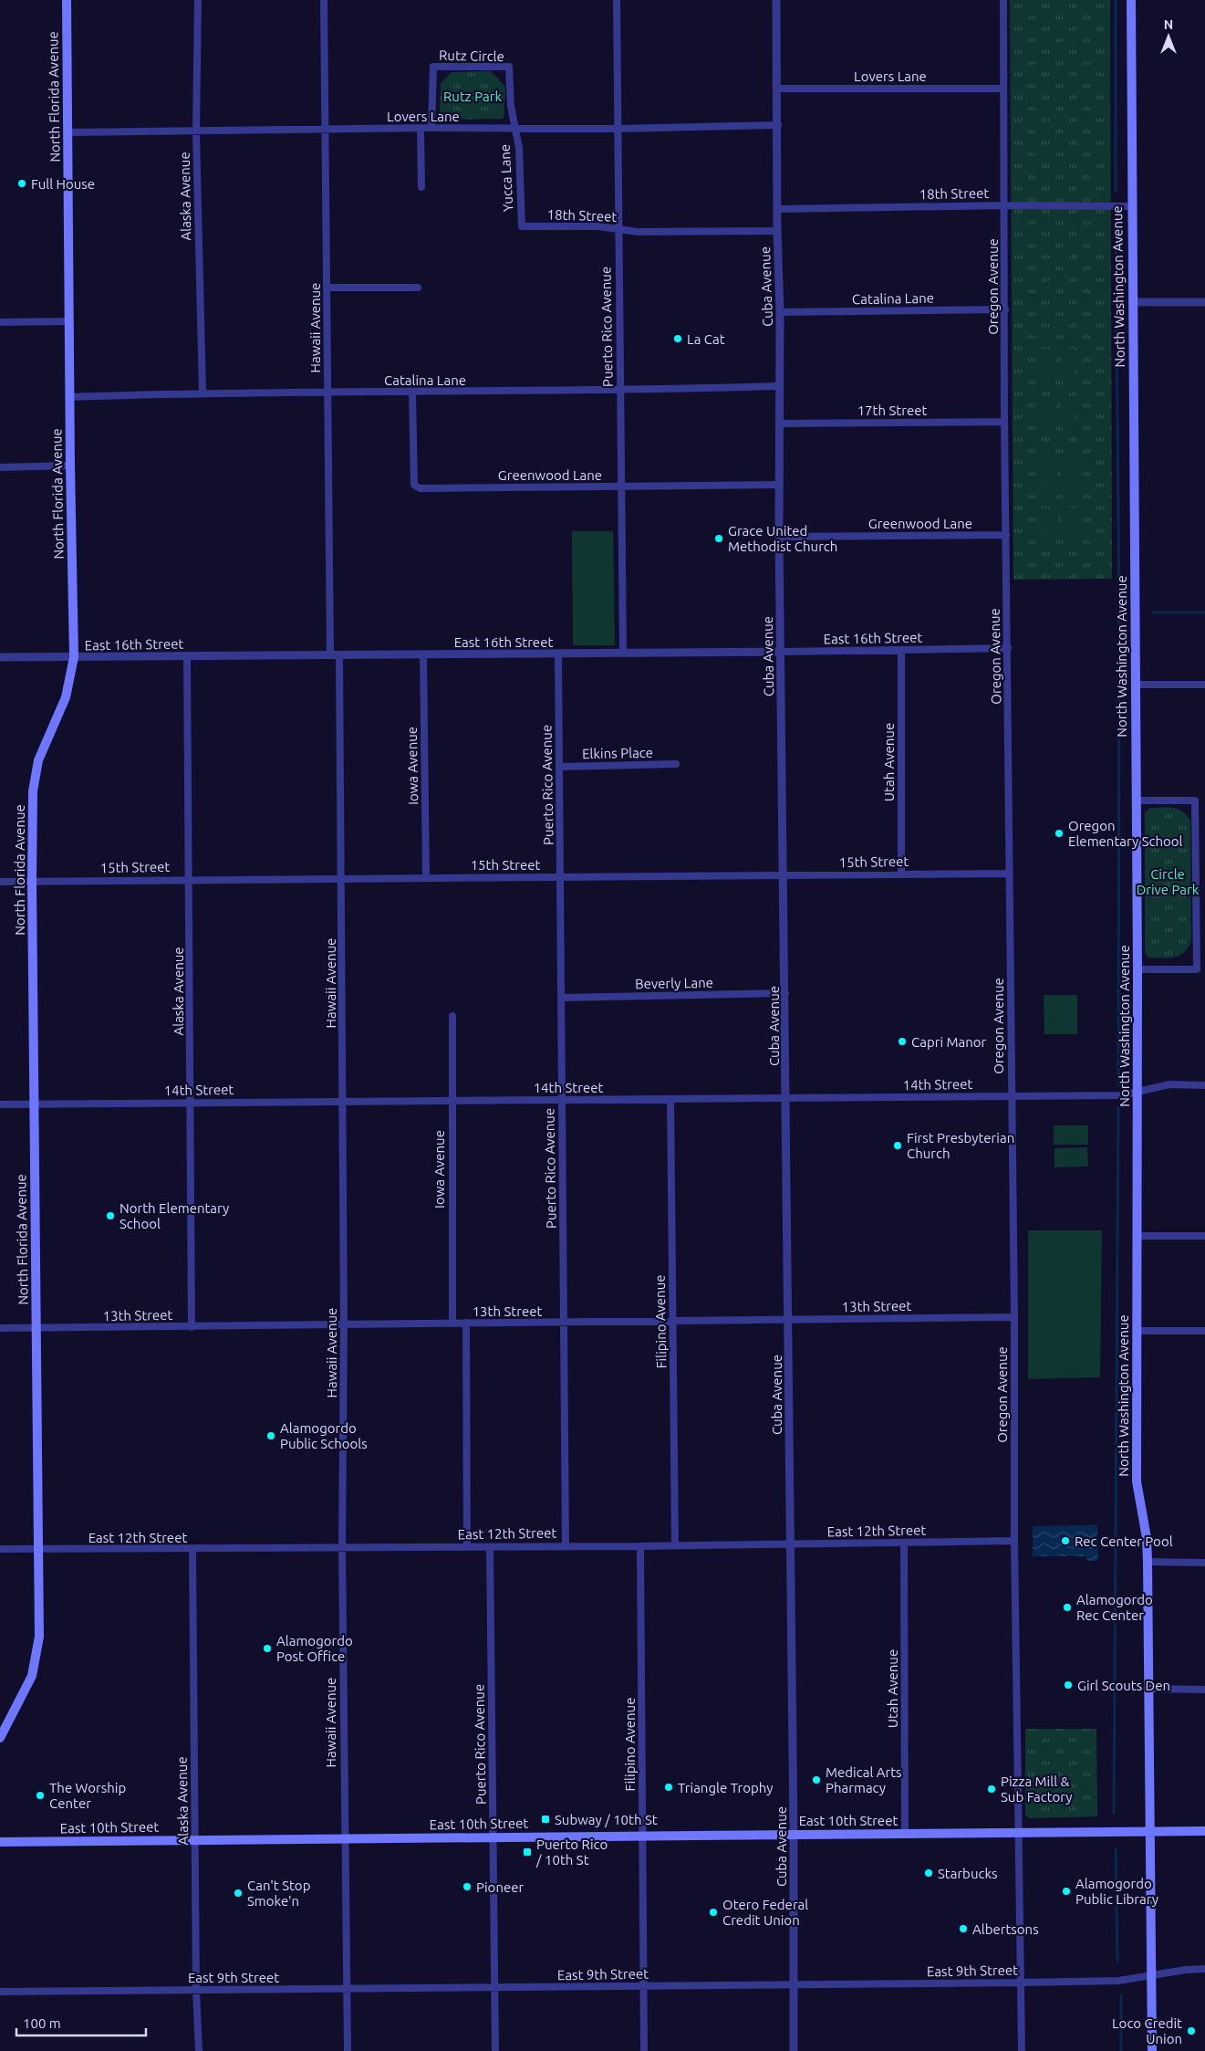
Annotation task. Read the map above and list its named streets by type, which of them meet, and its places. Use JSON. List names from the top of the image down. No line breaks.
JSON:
{"streets":{"main road":["North Florida Avenue","North Washington Avenue","East 10th Street"],"street":["Rutz Circle","Lovers Lane","Yucca Lane","18th Street","Alaska Avenue","Cuba Avenue","Oregon Avenue","Catalina Lane","Puerto Rico Avenue","Hawaii Avenue","17th Street","Greenwood Lane","East 16th Street","Elkins Place","Utah Avenue","Iowa Avenue","15th Street","Beverly Lane","14th Street","13th Street","Filipino Avenue","East 12th Street","East 9th Street"]},"crossings":[["Rutz Circle","Lovers Lane"],["Rutz Circle","Yucca Lane"],["Lovers Lane","North Florida Avenue"],["Lovers Lane","Yucca Lane"],["Lovers Lane","Alaska Avenue"],["Lovers Lane","Cuba Avenue"],["Lovers Lane","Oregon Avenue"],["Lovers Lane","Puerto Rico Avenue"],["Lovers Lane","Hawaii Avenue"],["North Florida Avenue","Catalina Lane"],["North Florida Avenue","East 16th Street"],["North Florida Avenue","15th Street"],["North Florida Avenue","14th Street"],["North Florida Avenue","13th Street"],["North Florida Avenue","East 12th Street"],["Yucca Lane","18th Street"],["18th Street","Cuba Avenue"],["18th Street","Oregon Avenue"],["18th Street","North Washington Avenue"],["18th Street","Puerto Rico Avenue"],["Alaska Avenue","Catalina Lane"],["Alaska Avenue","East 16th Street"],["Alaska Avenue","15th Street"],["Alaska Avenue","14th Street"],["Alaska Avenue","13th Street"],["Alaska Avenue","East 12th Street"],["Alaska Avenue","East 10th Street"],["Alaska Avenue","East 9th Street"],["Cuba Avenue","Catalina Lane"],["Cuba Avenue","17th Street"],["Cuba Avenue","Greenwood Lane"],["Cuba Avenue","East 16th Street"],["Cuba Avenue","15th Street"],["Cuba Avenue","Beverly Lane"],["Cuba Avenue","14th Street"],["Cuba Avenue","13th Street"],["Cuba Avenue","East 12th Street"],["Cuba Avenue","East 10th Street"],["Cuba Avenue","East 9th Street"],["Oregon Avenue","Catalina Lane"],["Oregon Avenue","17th Street"],["Oregon Avenue","Greenwood Lane"],["Oregon Avenue","East 16th Street"],["Oregon Avenue","15th Street"],["Oregon Avenue","14th Street"],["Oregon Avenue","13th Street"],["Oregon Avenue","East 12th Street"],["Oregon Avenue","East 10th Street"],["Oregon Avenue","East 9th Street"],["North Washington Avenue","14th Street"],["North Washington Avenue","East 10th Street"],["North Washington Avenue","East 9th Street"],["Catalina Lane","Puerto Rico Avenue"],["Catalina Lane","Hawaii Avenue"],["Catalina Lane","Greenwood Lane"],["Puerto Rico Avenue","Greenwood Lane"],["Puerto Rico Avenue","East 16th Street"],["Puerto Rico Avenue","Elkins Place"],["Puerto Rico Avenue","15th Street"],["Puerto Rico Avenue","Beverly Lane"],["Puerto Rico Avenue","14th Street"],["Puerto Rico Avenue","13th Street"],["Puerto Rico Avenue","East 12th Street"],["Puerto Rico Avenue","East 10th Street"],["Puerto Rico Avenue","East 9th Street"],["Hawaii Avenue","East 16th Street"],["Hawaii Avenue","15th Street"],["Hawaii Avenue","14th Street"],["Hawaii Avenue","13th Street"],["Hawaii Avenue","East 12th Street"],["Hawaii Avenue","East 10th Street"],["Hawaii Avenue","East 9th Street"],["East 16th Street","Utah Avenue"],["East 16th Street","Iowa Avenue"],["Utah Avenue","15th Street"],["Utah Avenue","East 12th Street"],["Utah Avenue","East 10th Street"],["Iowa Avenue","15th Street"],["Iowa Avenue","14th Street"],["Iowa Avenue","13th Street"],["14th Street","Filipino Avenue"],["13th Street","Filipino Avenue"],["Filipino Avenue","East 12th Street"],["Filipino Avenue","East 10th Street"],["Filipino Avenue","East 9th Street"]],"parks":["Rutz Park","Circle Drive Park"],"places":{"other":["Full House","La Cat","Grace United Methodist Church","Oregon Elementary School","Capri Manor","First Presbyterian Church","North Elementary School","Alamogordo Public Schools","Rec Center Pool","Alamogordo Rec Center","Alamogordo Post Office","Girl Scouts Den","Medical Arts Pharmacy","Triangle Trophy","Pizza Mill & Sub Factory","The Worship Center","Starbucks","Pioneer","Alamogordo Public Library","Can't Stop Smoke'n","Otero Federal Credit Union","Albertsons","Loco Credit Union"],"transit":["Subway / 10th St","Puerto Rico / 10th St"]},"scale_bar":"100 m","north":"top"}
